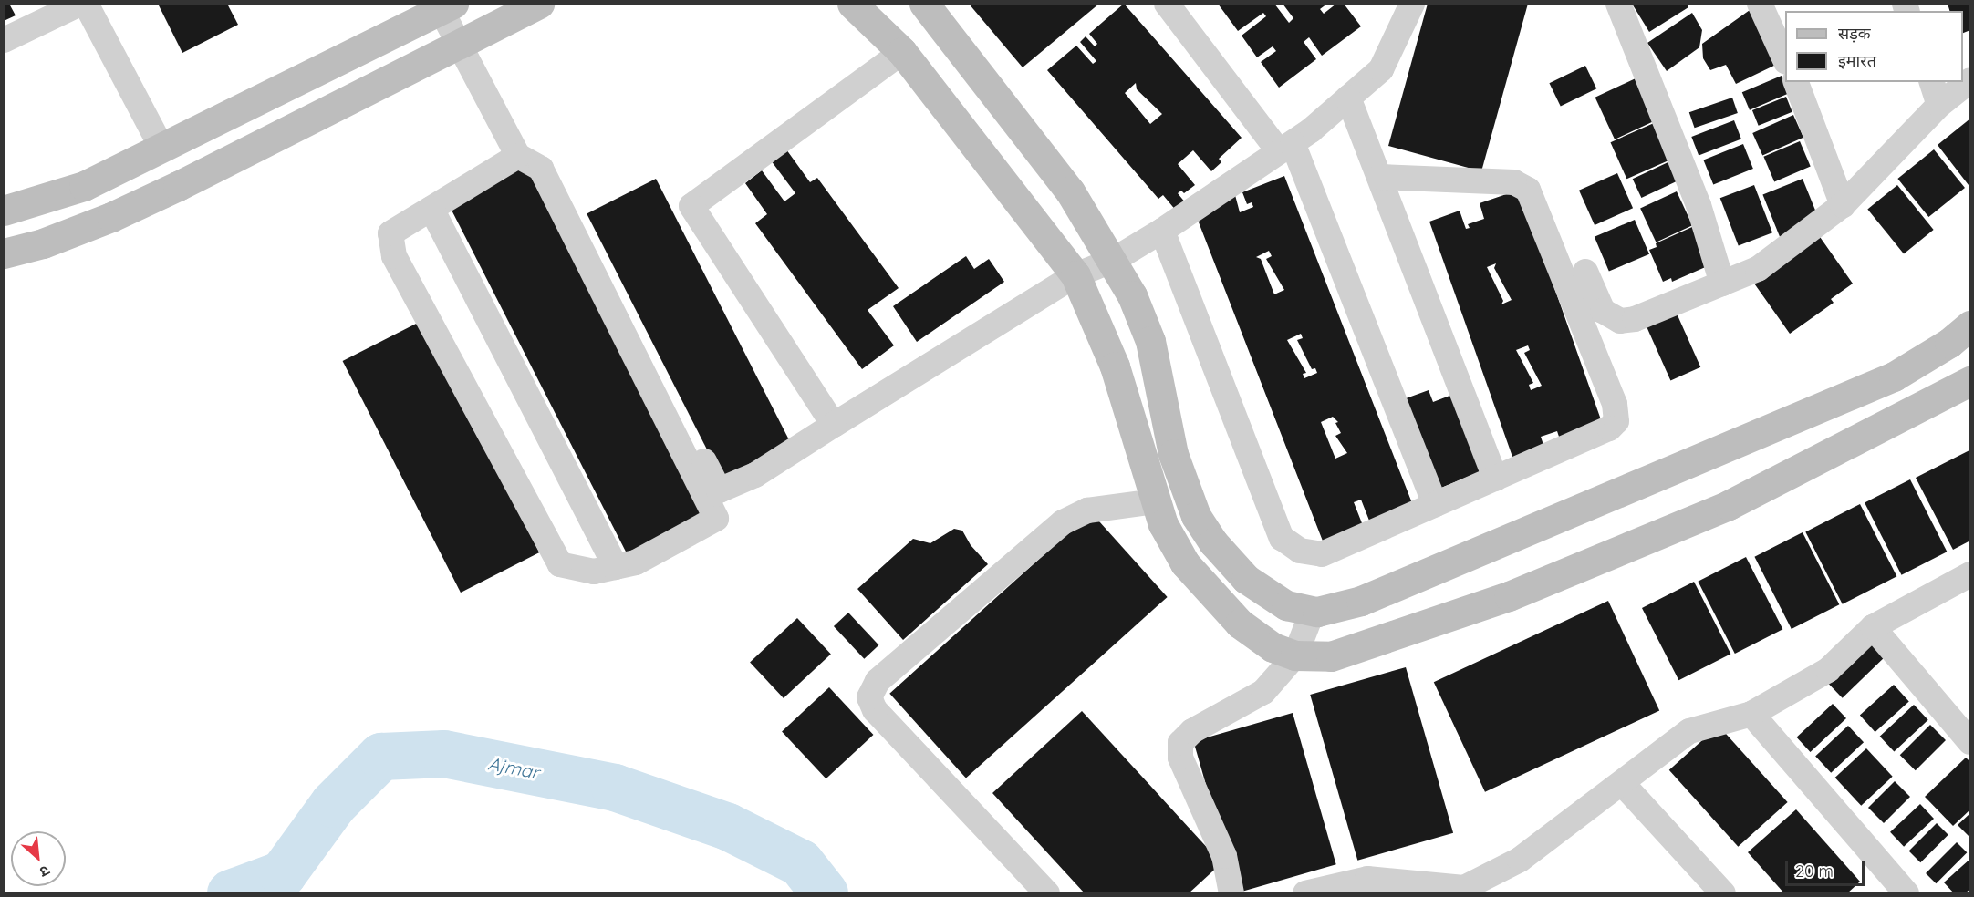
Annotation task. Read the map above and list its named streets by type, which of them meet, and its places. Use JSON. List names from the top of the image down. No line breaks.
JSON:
{"water":["Ajmar"],"legend":["सड़क","इमारत"],"scale_bar":"20 m","north":"bottom right"}
